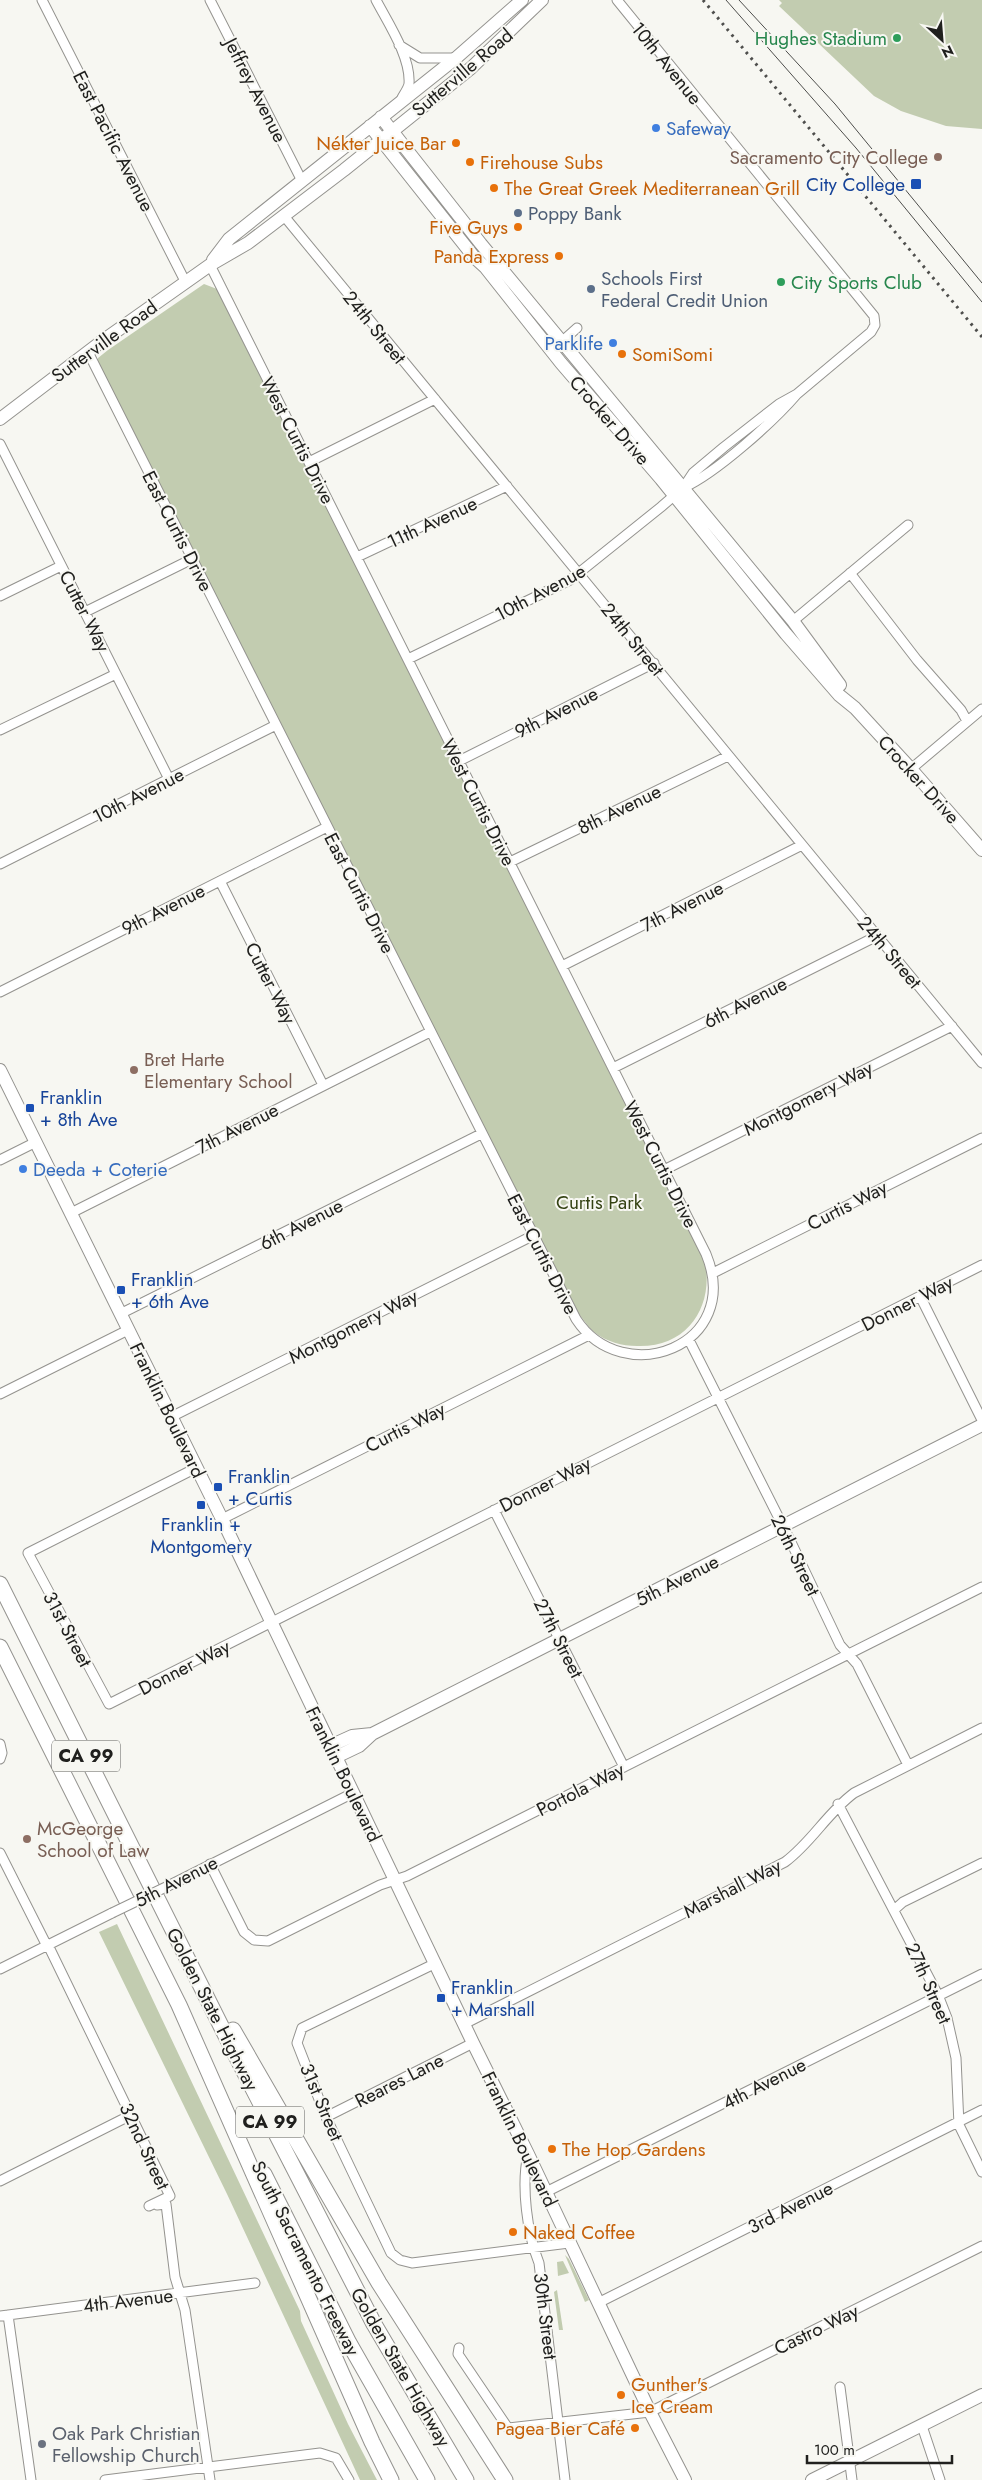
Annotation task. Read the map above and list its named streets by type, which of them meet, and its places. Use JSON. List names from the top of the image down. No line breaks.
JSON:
{"streets":{"highway":["CA 99","Golden State Highway","South Sacramento Freeway"],"main road":["Sutterville Road","Crocker Drive","Franklin Boulevard","5th Avenue"],"street":["10th Avenue","Jeffrey Avenue","East Pacific Avenue","24th Street","West Curtis Drive","11th Avenue","East Curtis Drive","Cutter Way","9th Avenue","8th Avenue","7th Avenue","6th Avenue","Montgomery Way","Curtis Way","Donner Way","26th Street","31st Street","27th Street","Portola Way","Marshall Way","Reares Lane","4th Avenue","32nd Street","3rd Avenue","30th Street","Castro Way"]},"crossings":[["10th Avenue","24th Street"],["10th Avenue","Crocker Drive"],["10th Avenue","West Curtis Drive"],["10th Avenue","East Curtis Drive"],["10th Avenue","Cutter Way"],["Sutterville Road","Jeffrey Avenue"],["Sutterville Road","East Pacific Avenue"],["Sutterville Road","24th Street"],["Sutterville Road","Crocker Drive"],["Sutterville Road","West Curtis Drive"],["Sutterville Road","East Curtis Drive"],["24th Street","11th Avenue"],["24th Street","9th Avenue"],["24th Street","8th Avenue"],["24th Street","7th Avenue"],["24th Street","6th Avenue"],["24th Street","Montgomery Way"],["West Curtis Drive","11th Avenue"],["West Curtis Drive","East Curtis Drive"],["West Curtis Drive","9th Avenue"],["West Curtis Drive","8th Avenue"],["West Curtis Drive","7th Avenue"],["West Curtis Drive","6th Avenue"],["West Curtis Drive","Montgomery Way"],["West Curtis Drive","Curtis Way"],["West Curtis Drive","26th Street"],["East Curtis Drive","9th Avenue"],["East Curtis Drive","7th Avenue"],["East Curtis Drive","6th Avenue"],["East Curtis Drive","Montgomery Way"],["East Curtis Drive","Curtis Way"],["East Curtis Drive","26th Street"],["Cutter Way","9th Avenue"],["Cutter Way","7th Avenue"],["7th Avenue","Franklin Boulevard"],["6th Avenue","Franklin Boulevard"],["Montgomery Way","Franklin Boulevard"],["Curtis Way","Franklin Boulevard"],["Donner Way","Franklin Boulevard"],["Donner Way","26th Street"],["Donner Way","31st Street"],["Donner Way","27th Street"],["Franklin Boulevard","5th Avenue"],["Franklin Boulevard","31st Street"],["Franklin Boulevard","Portola Way"],["Franklin Boulevard","Marshall Way"],["Franklin Boulevard","Reares Lane"],["Franklin Boulevard","4th Avenue"],["Franklin Boulevard","3rd Avenue"],["Franklin Boulevard","30th Street"],["Franklin Boulevard","Castro Way"],["26th Street","5th Avenue"],["26th Street","Portola Way"],["26th Street","Marshall Way"],["5th Avenue","27th Street"],["5th Avenue","Portola Way"],["5th Avenue","32nd Street"],["31st Street","Reares Lane"],["31st Street","30th Street"],["27th Street","Portola Way"],["27th Street","Marshall Way"],["27th Street","4th Avenue"],["27th Street","3rd Avenue"],["Golden State Highway","South Sacramento Freeway"],["4th Avenue","32nd Street"]],"parks":["Curtis Park"],"places":{"other":["Hughes Stadium","Safeway","Nékter Juice Bar","Sacramento City College","Firehouse Subs","The Great Greek Mediterranean Grill","Poppy Bank","Five Guys","Panda Express","City Sports Club","Schools First Federal Credit Union","Parklife","SomiSomi","Bret Harte Elementary School","Deeda + Coterie","McGeorge School of Law","The Hop Gardens","Naked Coffee","Gunther's Ice Cream","Pagea Bier Café","Oak Park Christian Fellowship Church"],"transit":["City College","Franklin + 8th Ave","Franklin + 6th Ave","Franklin + Curtis","Franklin + Montgomery","Franklin + Marshall"]},"scale_bar":"100 m","north":"bottom right"}
